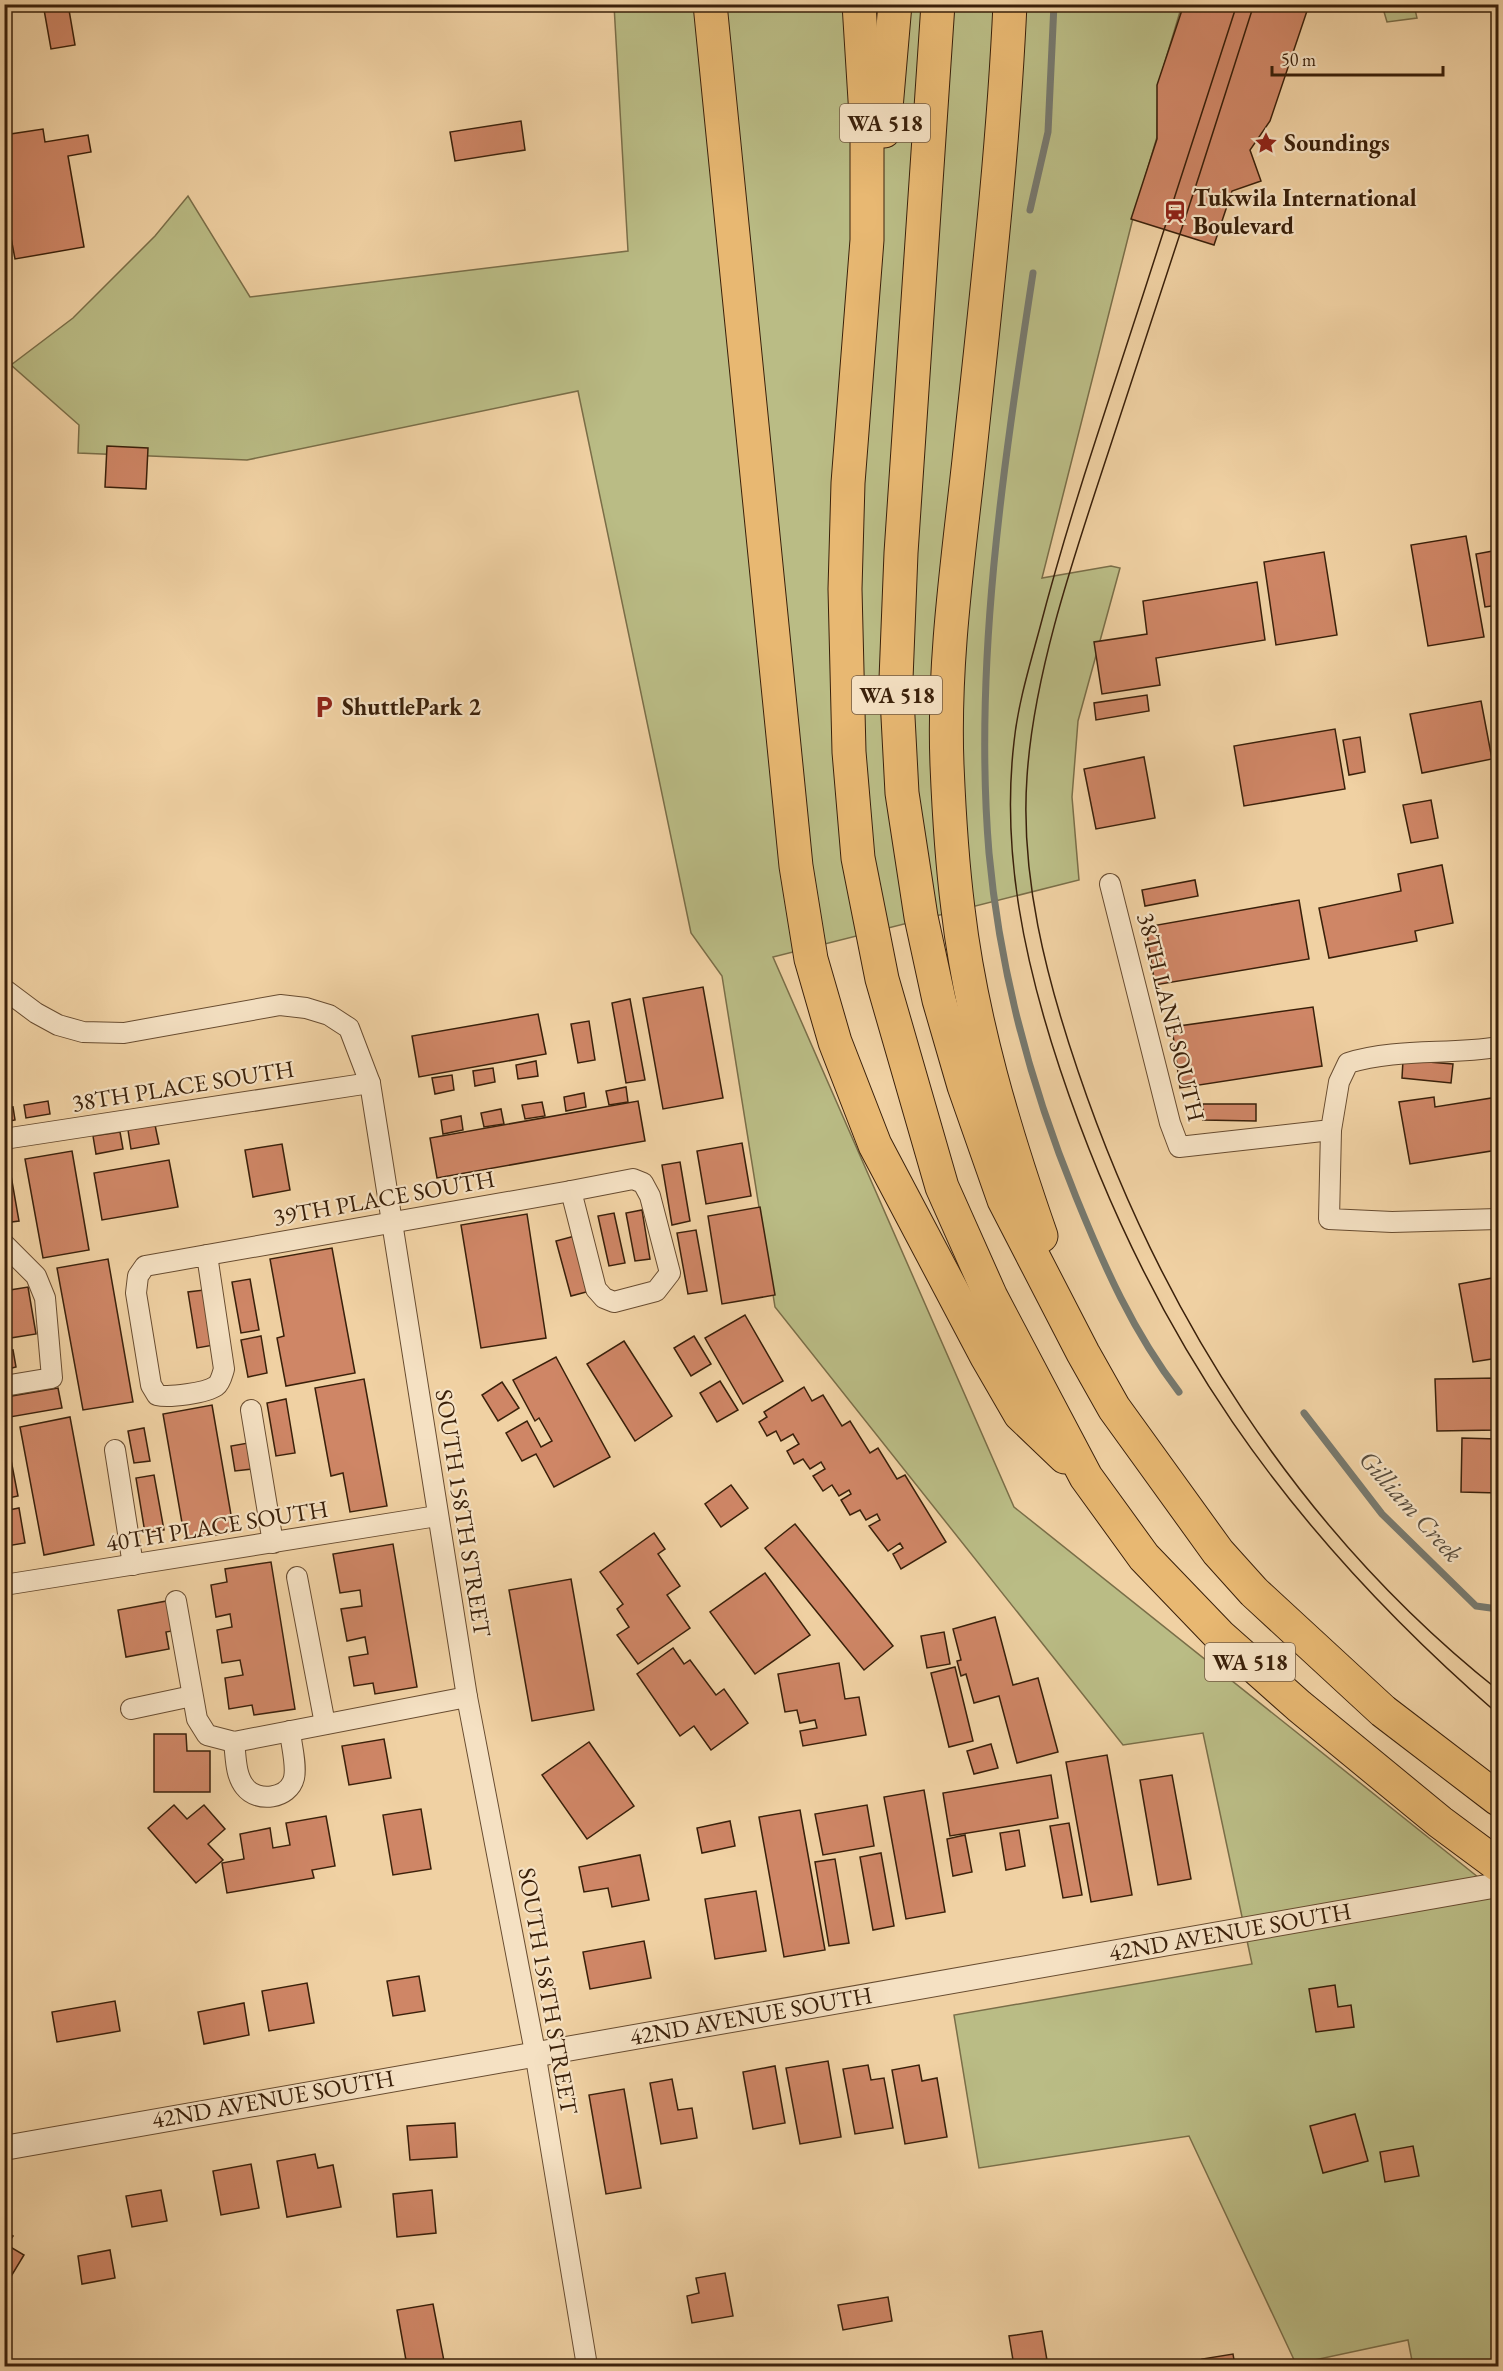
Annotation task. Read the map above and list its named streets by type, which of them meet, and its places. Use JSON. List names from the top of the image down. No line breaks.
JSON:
{"streets":{"highway":["WA 518"],"street":["38TH LANE SOUTH","38TH PLACE SOUTH","39TH PLACE SOUTH","SOUTH 158TH STREET","40TH PLACE SOUTH","42ND AVENUE SOUTH"]},"crossings":[["38TH PLACE SOUTH","SOUTH 158TH STREET"],["39TH PLACE SOUTH","SOUTH 158TH STREET"],["SOUTH 158TH STREET","40TH PLACE SOUTH"],["SOUTH 158TH STREET","42ND AVENUE SOUTH"]],"water":["Gilliam Creek"],"places":{"place":["Soundings"],"station":["Tukwila International Boulevard"],"parking":["ShuttlePark 2"]},"scale_bar":"50 m"}
